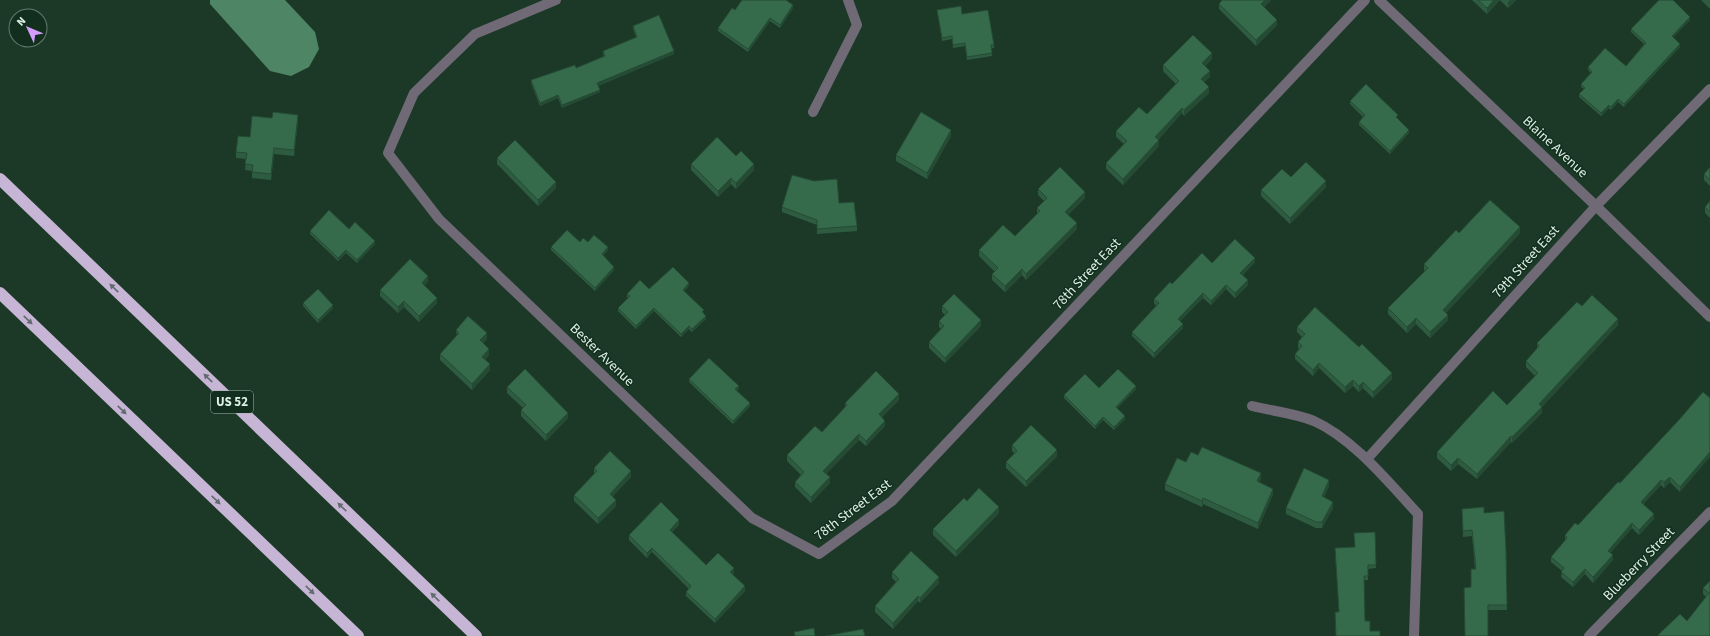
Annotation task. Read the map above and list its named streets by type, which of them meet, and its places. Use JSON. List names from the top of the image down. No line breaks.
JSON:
{"streets":{"highway":["US 52"],"street":["Blaine Avenue","79th Street East","78th Street East","Bester Avenue","Blueberry Street"]},"crossings":[["Blaine Avenue","79th Street East"],["78th Street East","Bester Avenue"]],"north":"top left"}
